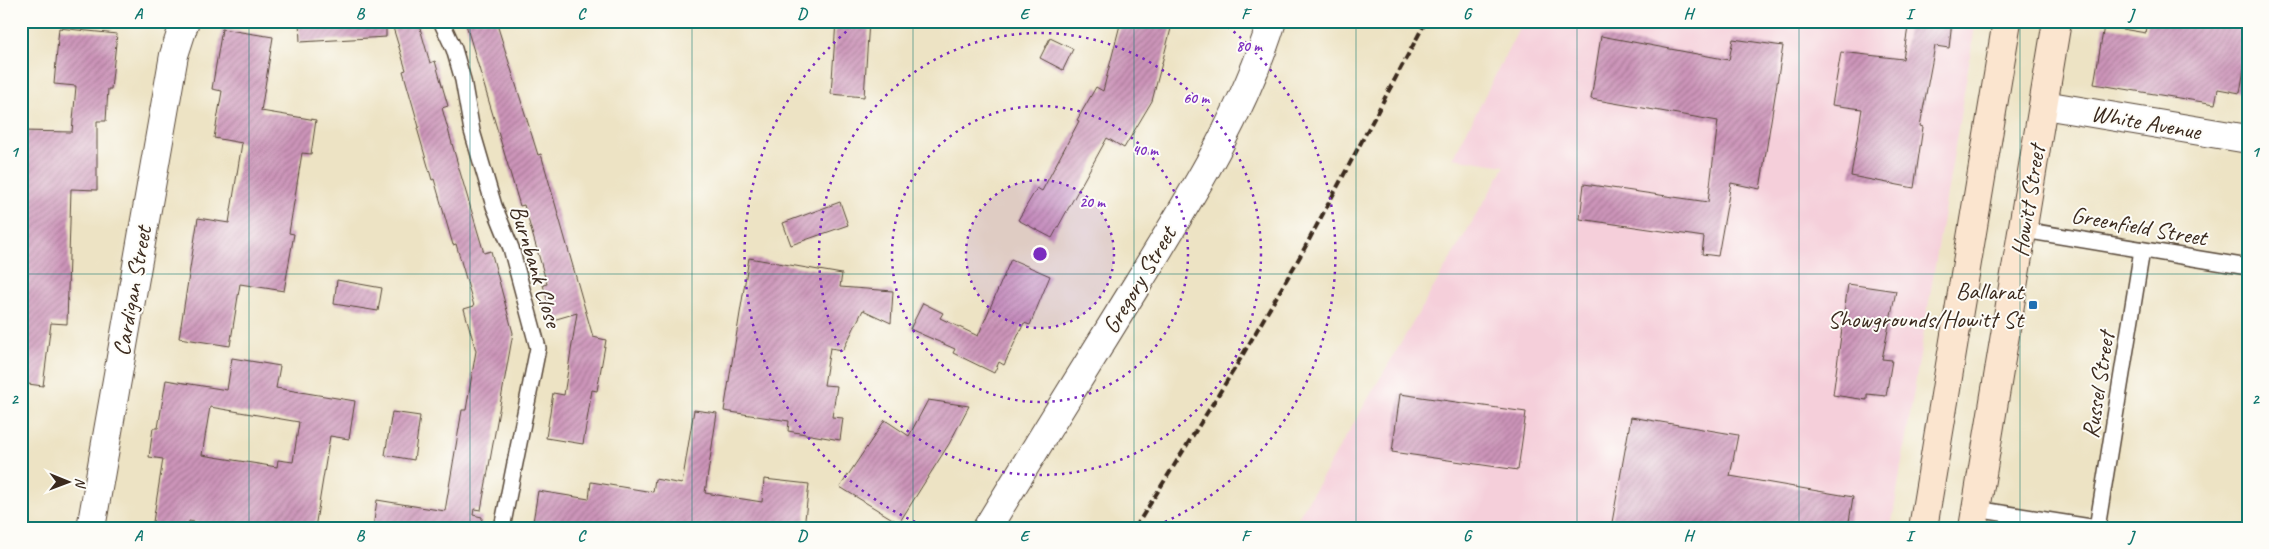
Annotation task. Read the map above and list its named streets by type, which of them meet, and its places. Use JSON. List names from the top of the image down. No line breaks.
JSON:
{"streets":{"main road":["Howitt Street"],"street":["White Avenue","Gregory Street","Cardigan Street"],"lane":["Greenfield Street","Burnbank Close","Russel Street"]},"crossings":[["White Avenue","Howitt Street"],["Howitt Street","Greenfield Street"],["Greenfield Street","Russel Street"]],"places":{"transit":["Ballarat Showgrounds/Howitt St"]},"north":"right","grid":{"columns":["A","B","C","D","E","F","G","H","I","J"],"rows":["1","2"]},"rings":["80 m","60 m","40 m","20 m"]}
